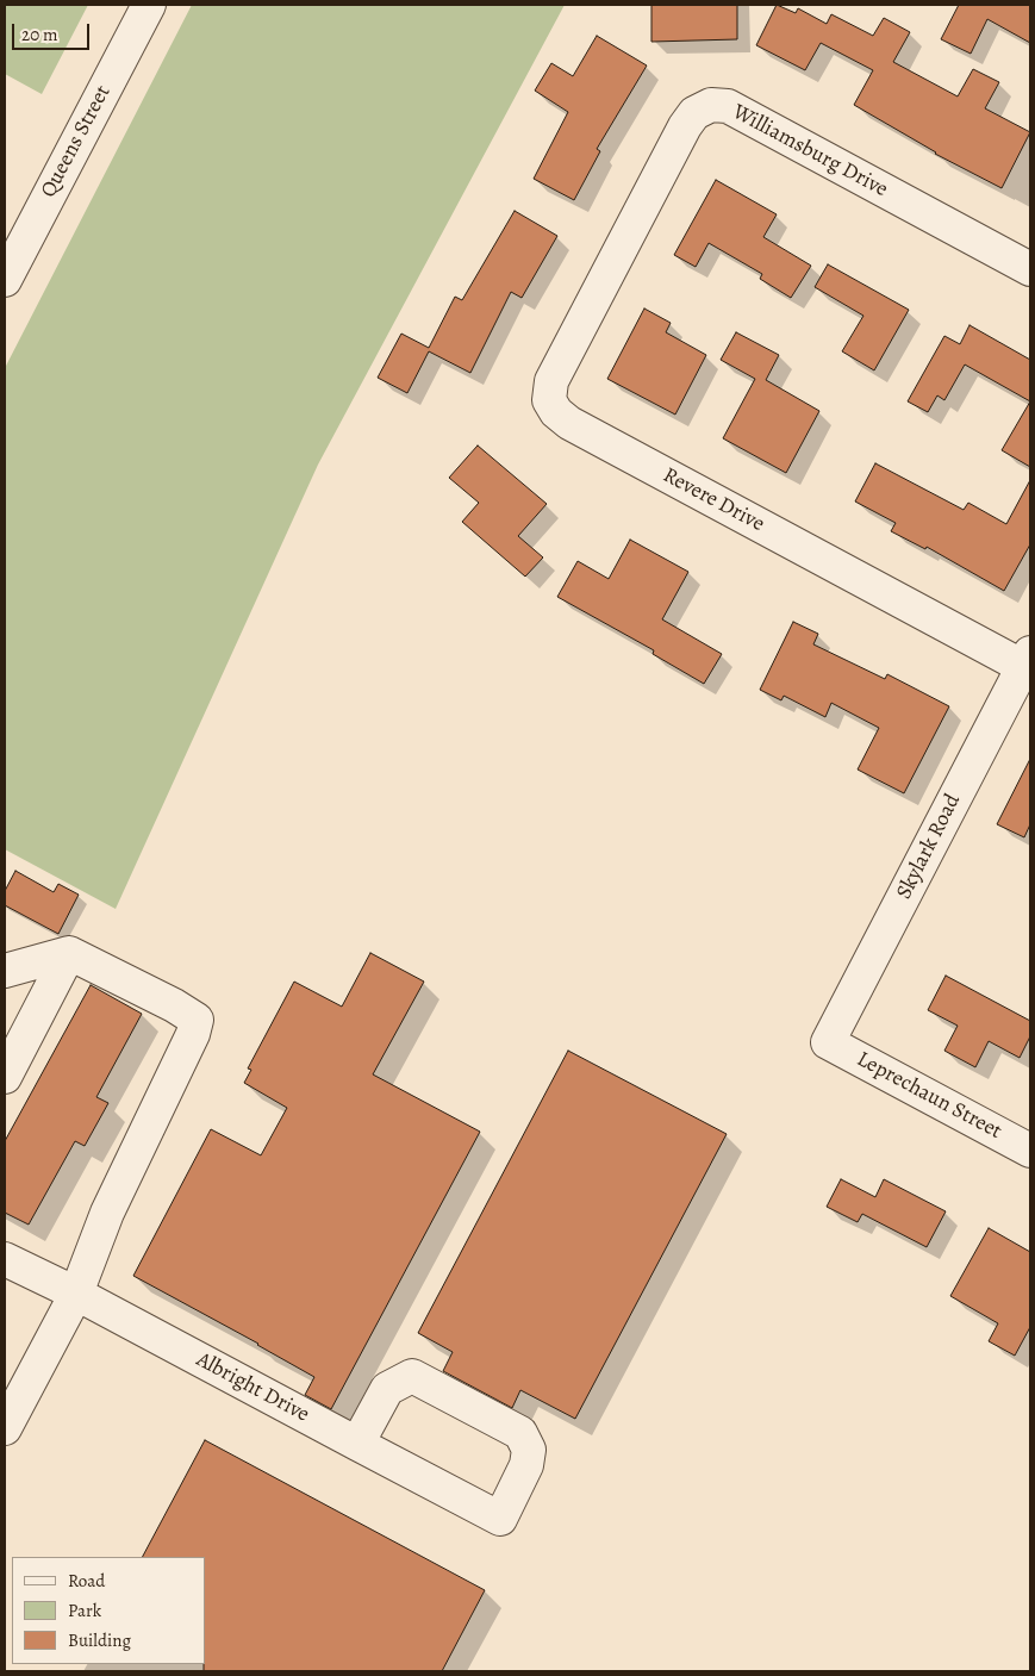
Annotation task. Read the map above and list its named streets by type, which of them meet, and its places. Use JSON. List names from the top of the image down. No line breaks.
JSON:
{"streets":{"street":["Queens Street","Williamsburg Drive","Revere Drive","Skylark Road","Leprechaun Street","Albright Drive"]},"crossings":[["Williamsburg Drive","Revere Drive"],["Revere Drive","Skylark Road"],["Skylark Road","Leprechaun Street"]],"legend":["Road","Park","Building"],"scale_bar":"20 m"}
